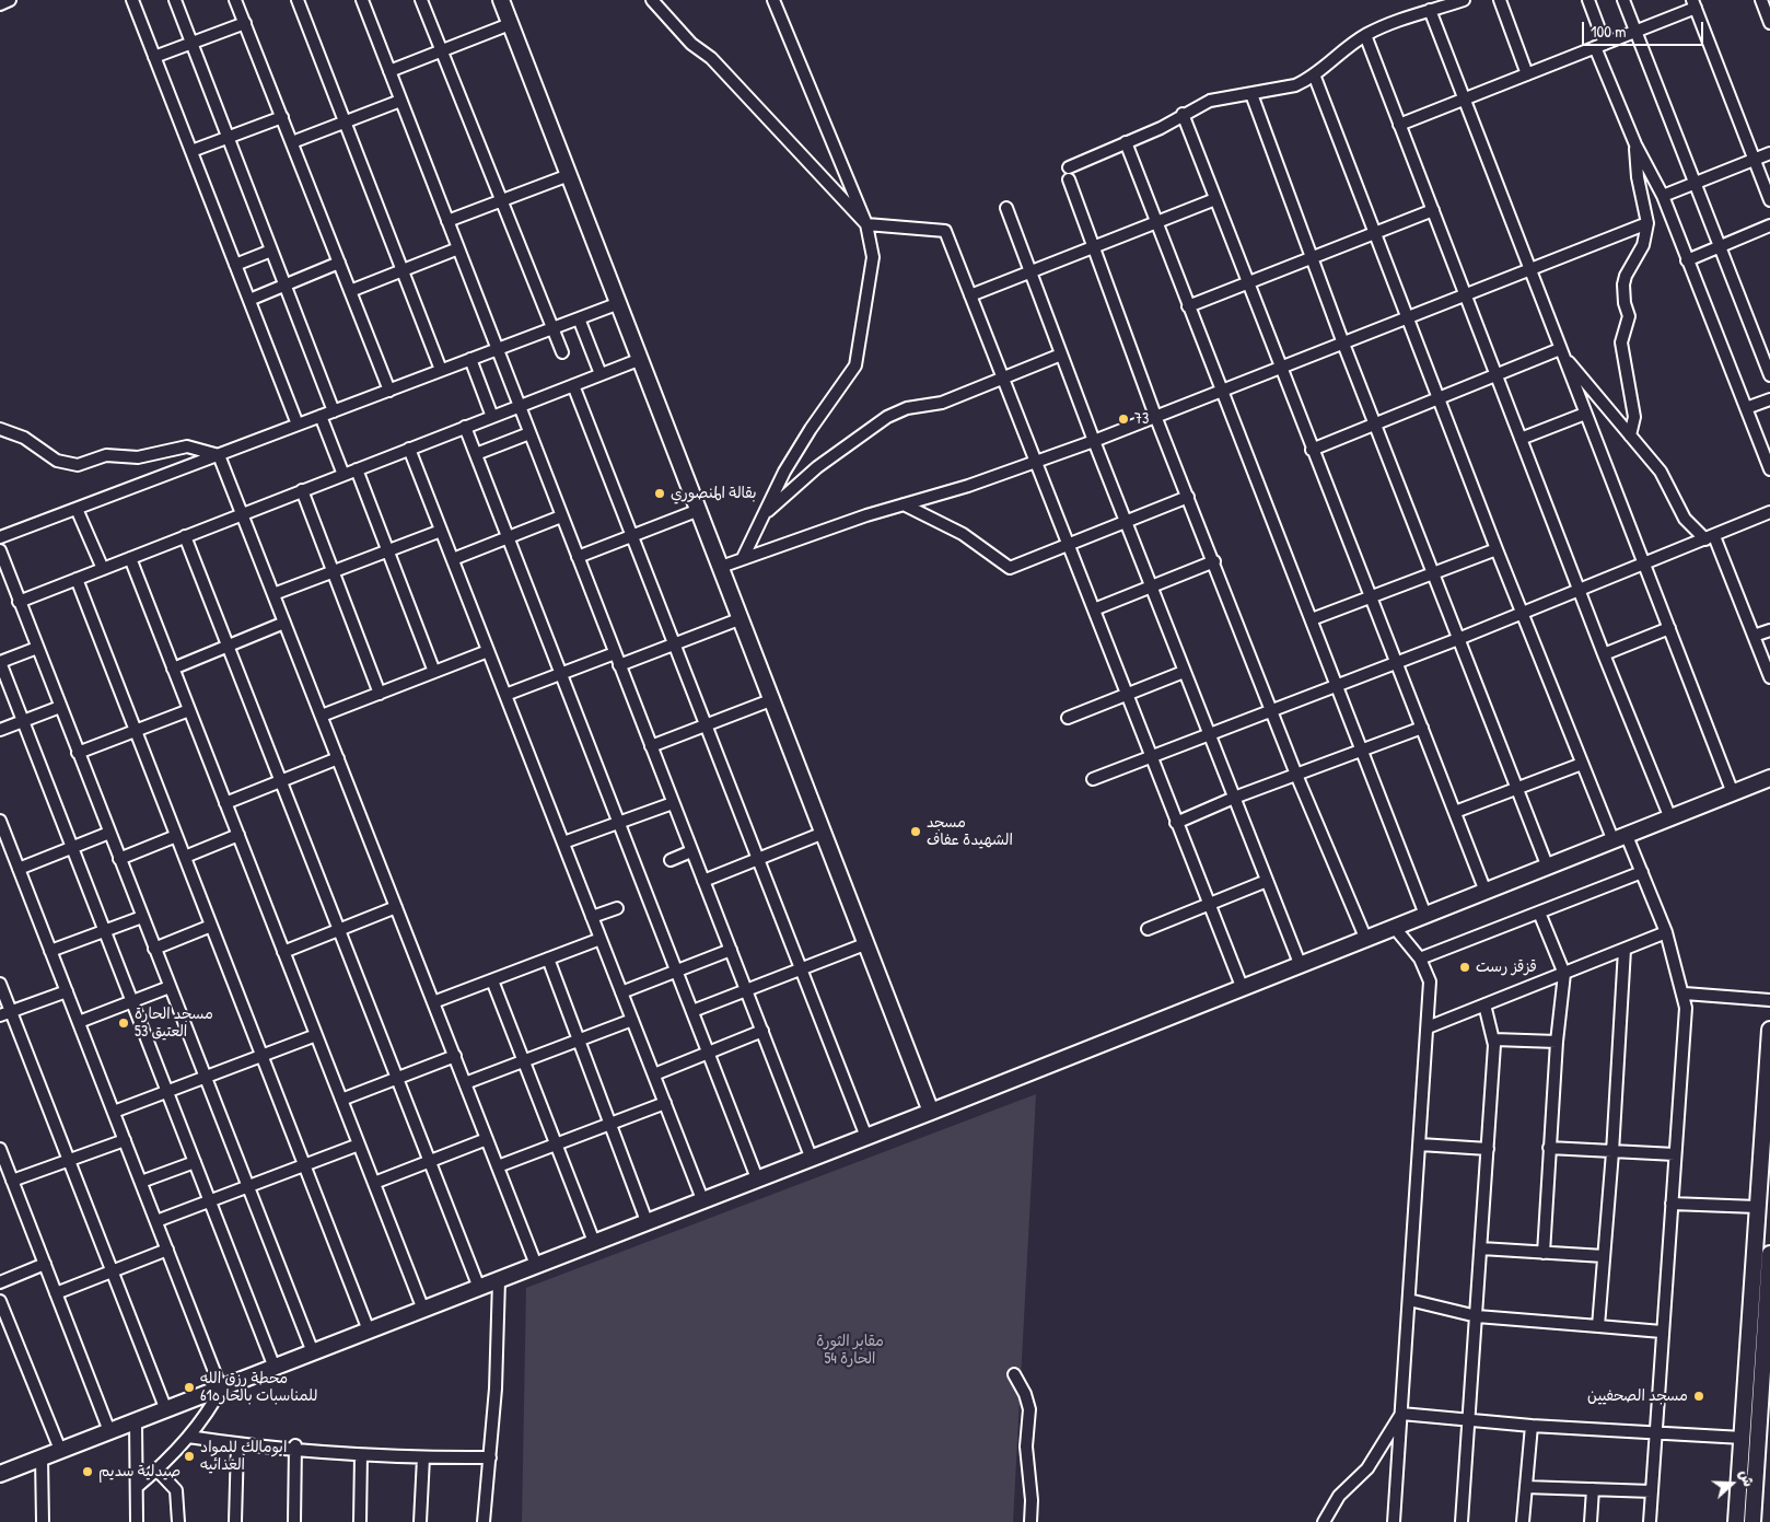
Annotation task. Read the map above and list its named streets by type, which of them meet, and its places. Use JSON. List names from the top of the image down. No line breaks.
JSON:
{"parks":["مقابر الثورة الحارة 54"],"places":["73","بقالة المنصوري","مسجد الشهيدة عفاف","قزقز رست","مسجد الحارة 53 العتيق","محطة رزق الله للمناسبات بالحاره61","مسجد الصحفيين","ابومالك للمواد الغذائيه","صيدلية سديم"],"scale_bar":"100 m","north":"right"}
